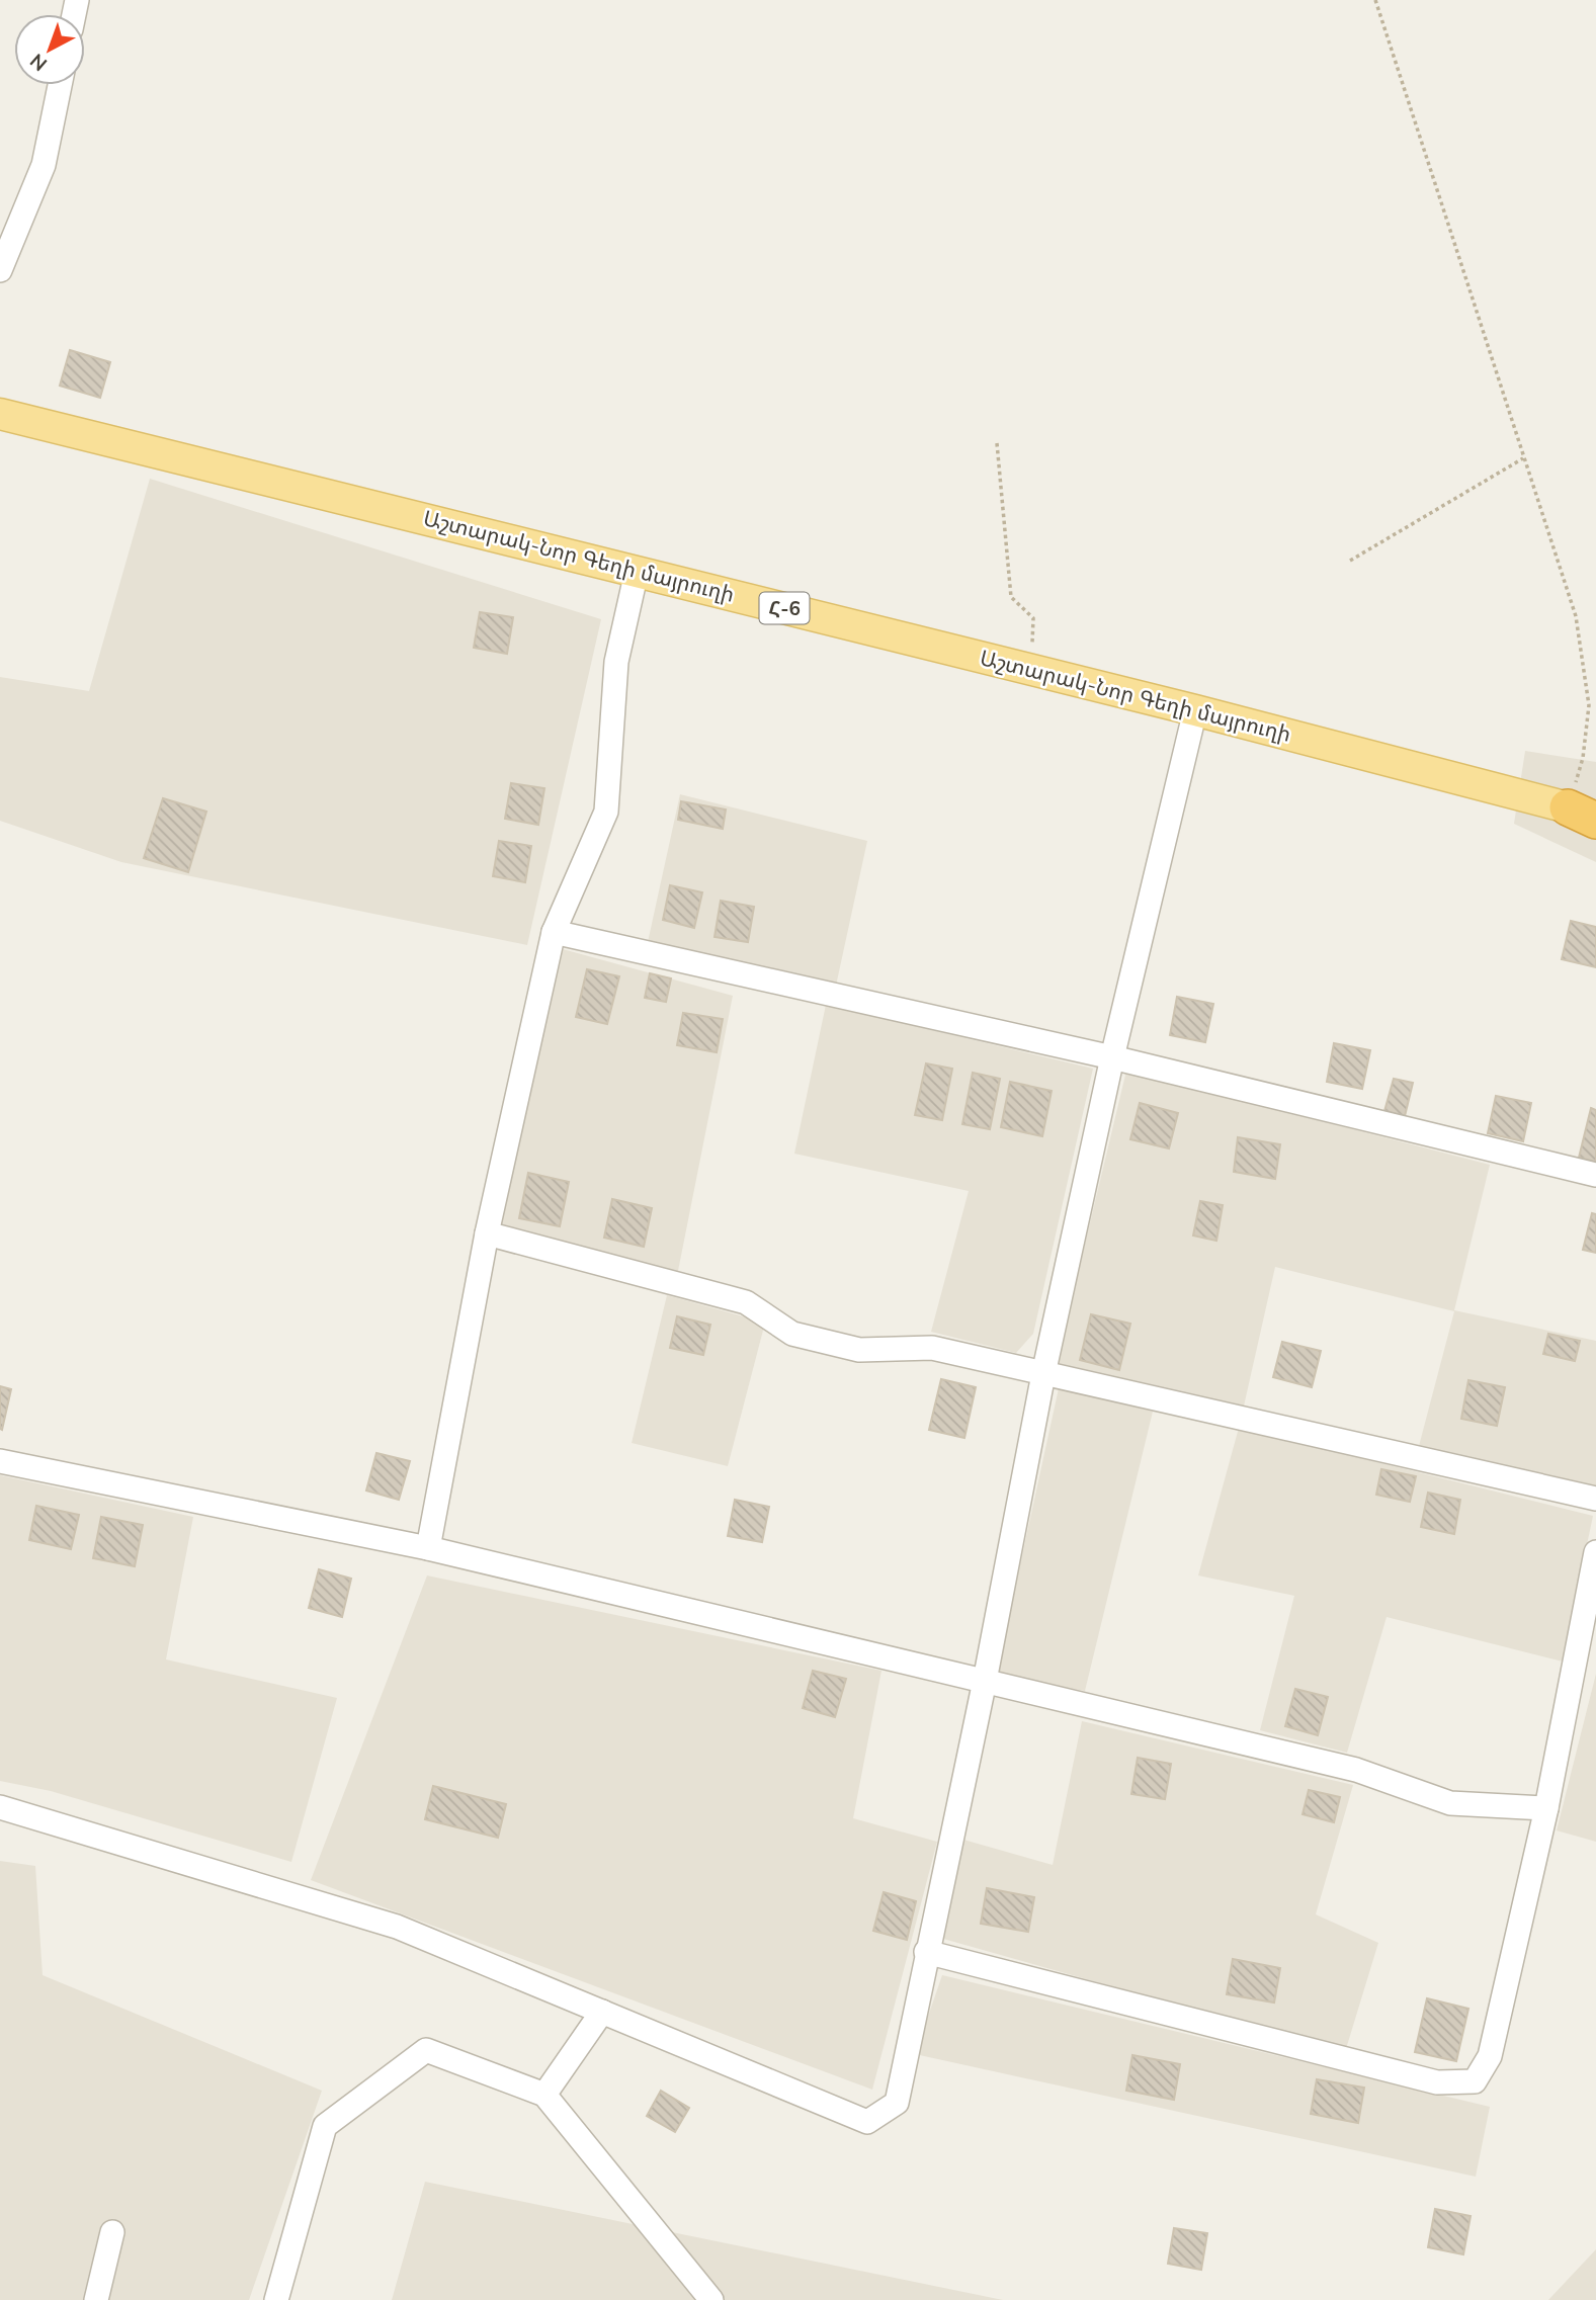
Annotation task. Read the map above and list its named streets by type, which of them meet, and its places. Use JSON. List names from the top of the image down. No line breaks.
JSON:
{"streets":{"main road":["Աշտարակ-Նոր Գեղի մայրուղի","Հ-6"]},"north":"bottom left"}
